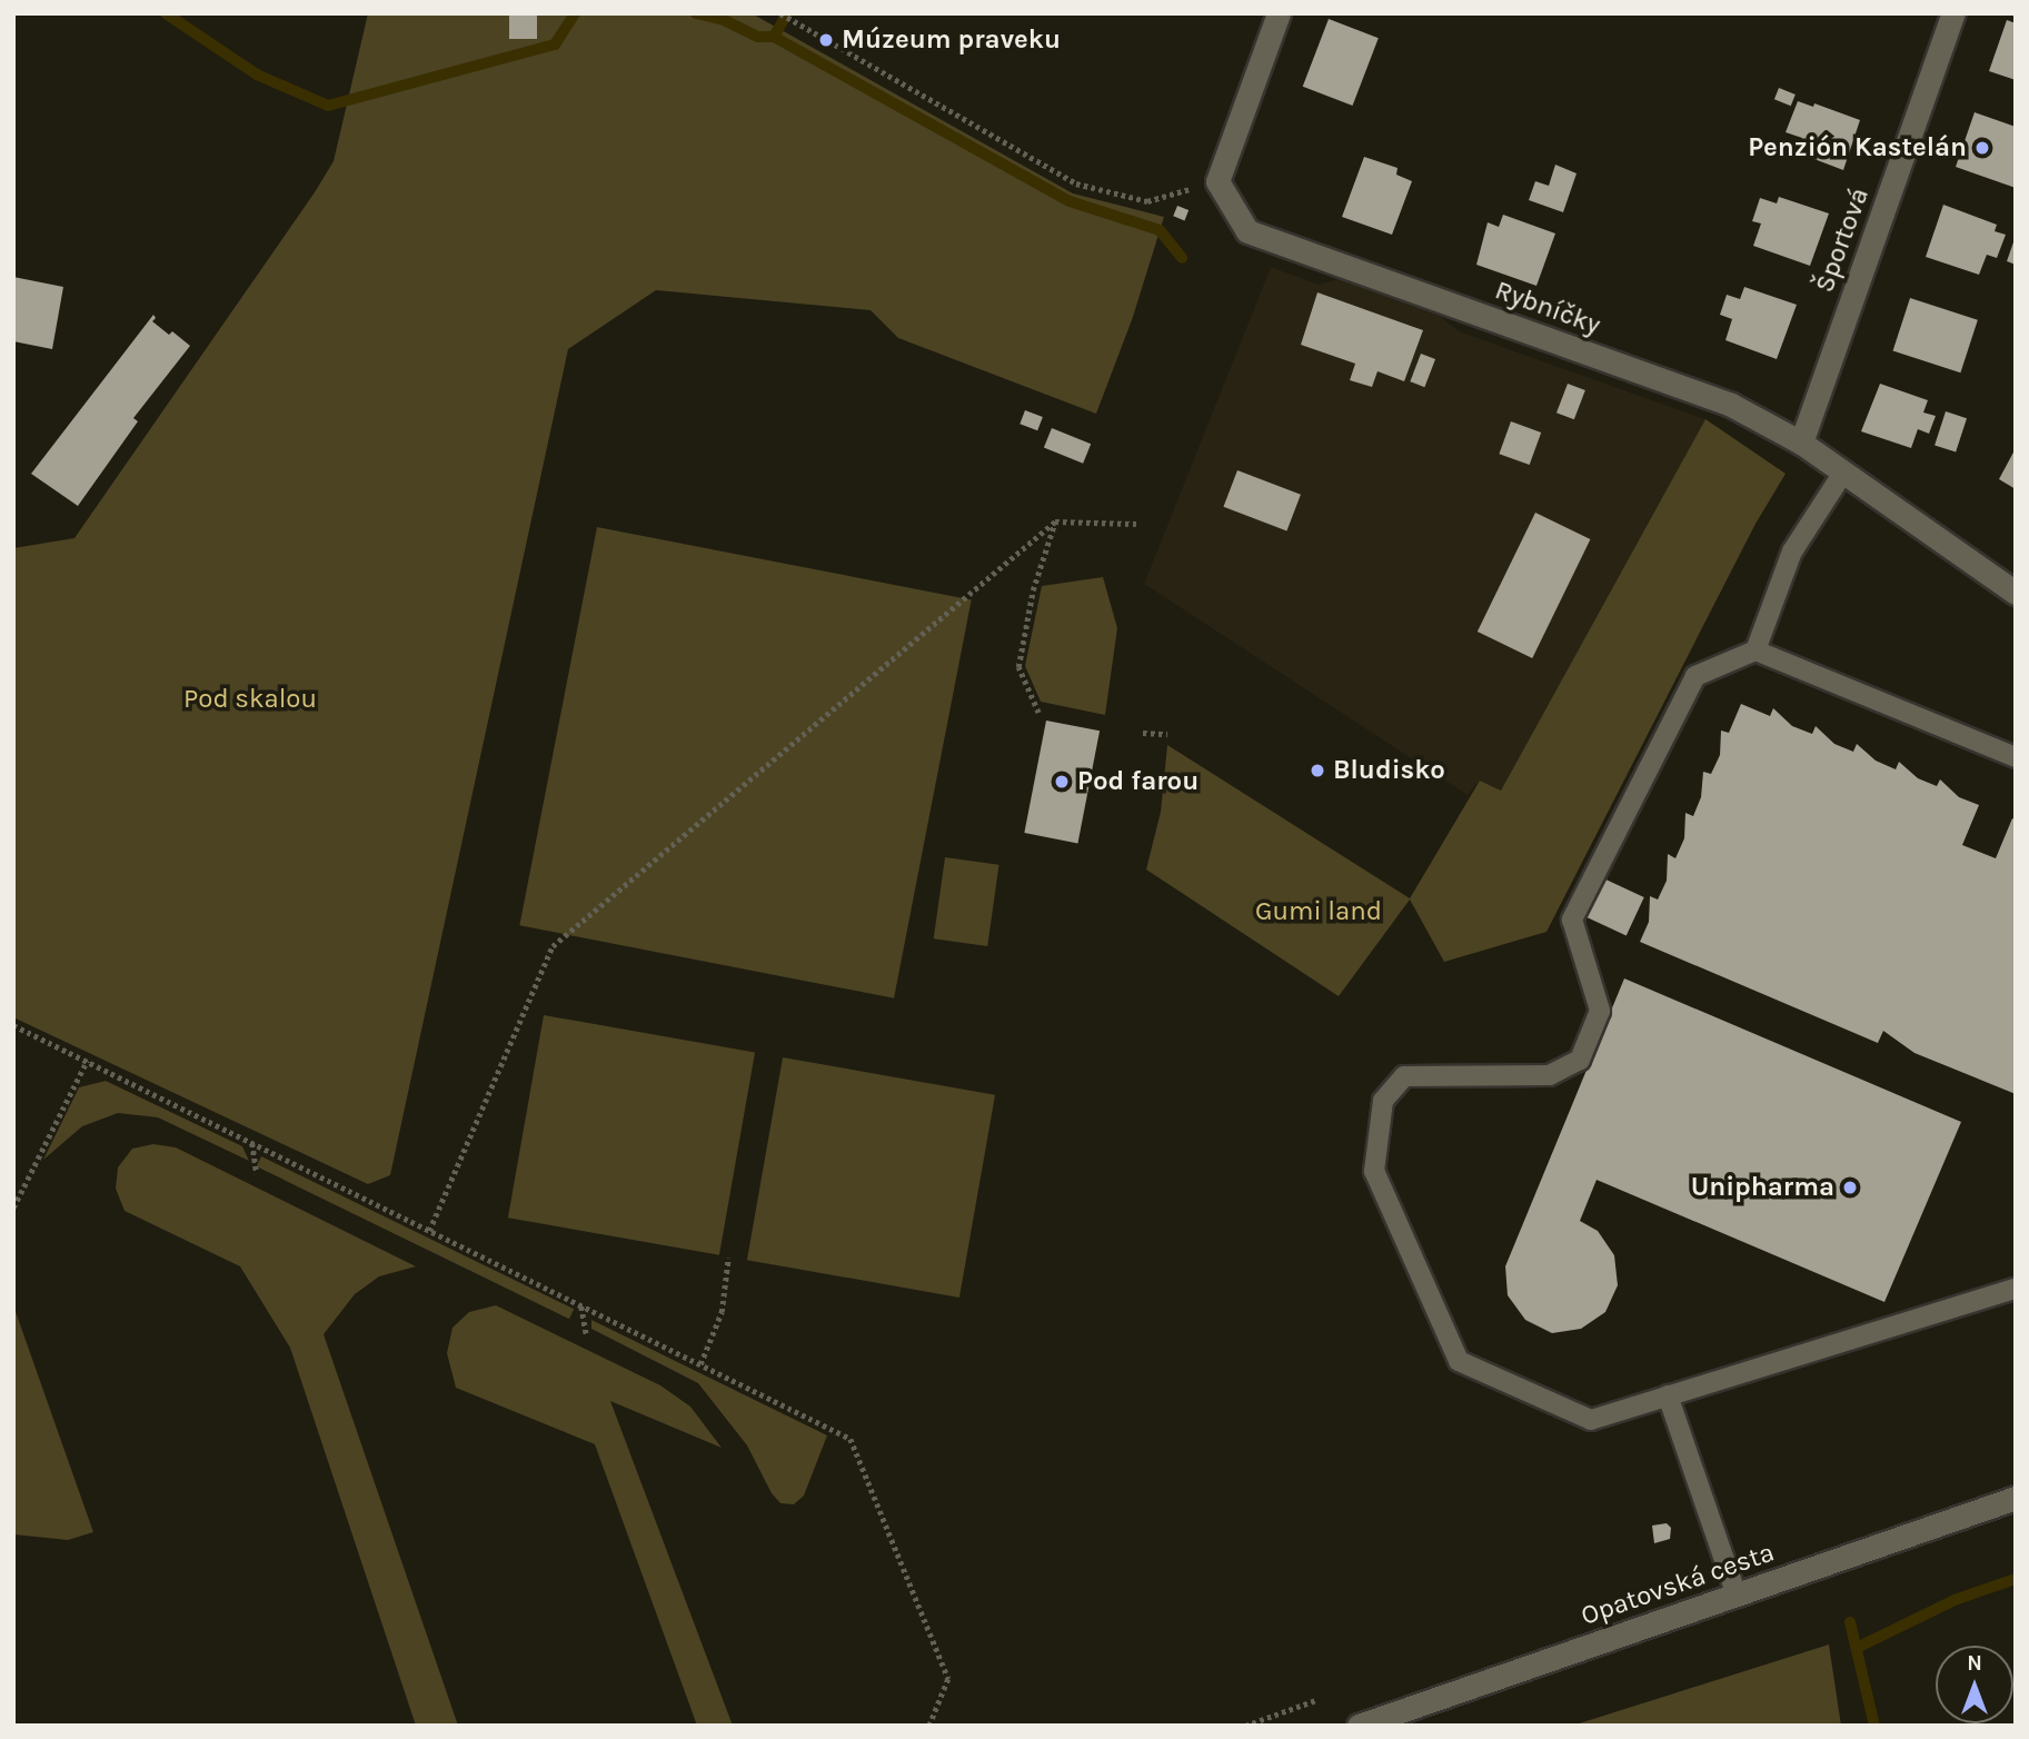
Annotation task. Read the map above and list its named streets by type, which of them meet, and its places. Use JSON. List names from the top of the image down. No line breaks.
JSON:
{"streets":{"street":["Športová","Rybníčky","Opatovská cesta"]},"crossings":[["Športová","Rybníčky"]],"parks":["Pod skalou","Gumi land"],"places":["Múzeum praveku","Penzión Kastelán","Bludisko","Pod farou","Unipharma"],"north":"top"}
